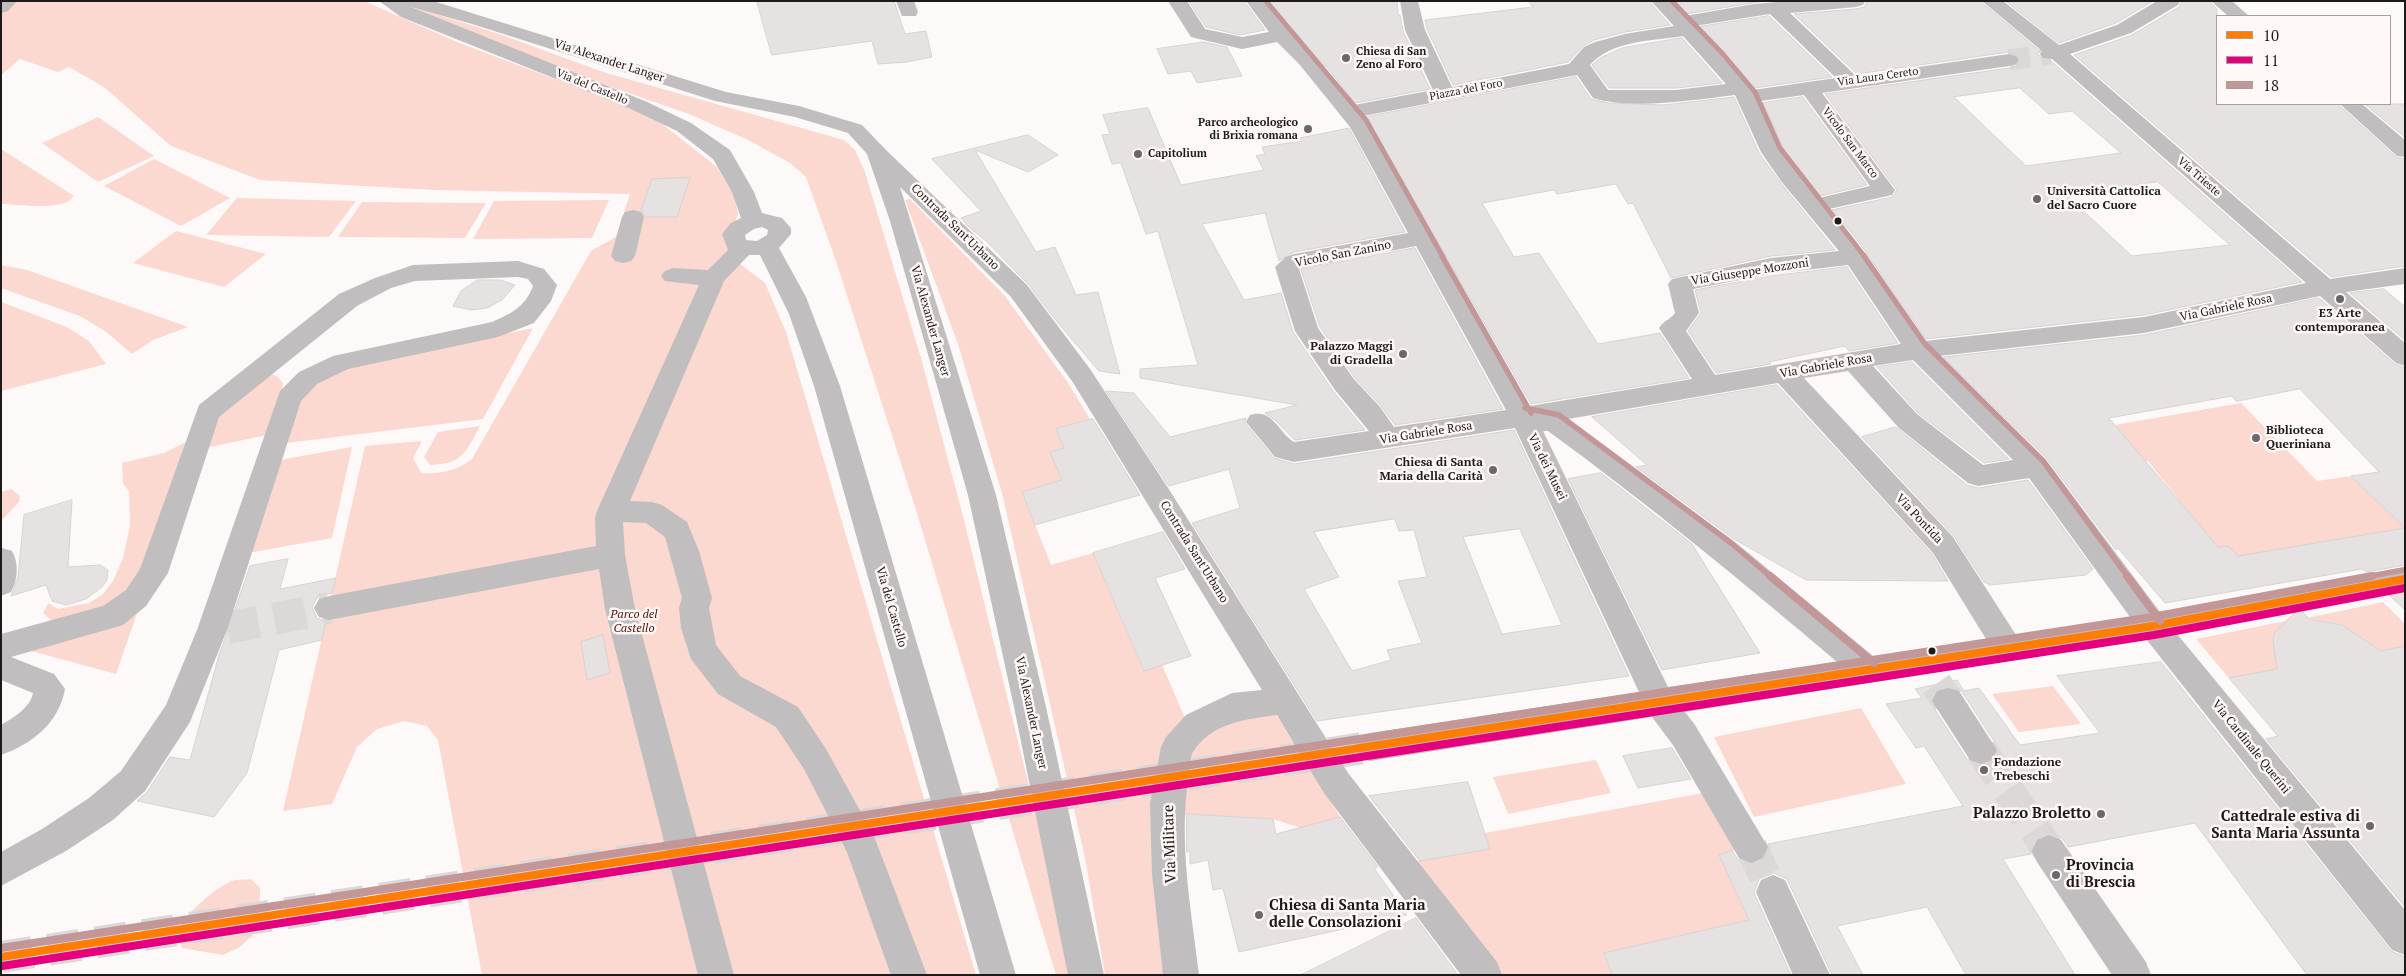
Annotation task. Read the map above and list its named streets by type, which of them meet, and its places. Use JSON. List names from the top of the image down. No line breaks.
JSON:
{"streets":{"street":["Via Alexander Langer","Via Laura Cereto","Via del Castello","Piazza del Foro","Vicolo San Marco","Via Trieste","Contrada Sant'Urbano","Vicolo San Zanino","Via Giuseppe Mozzoni","Via Gabriele Rosa","Via dei Musei","Via Pontida","Via Cardinale Querini","Via Militare"]},"crossings":[["Via Alexander Langer","Contrada Sant'Urbano"],["Via Laura Cereto","Piazza del Foro"],["Via Laura Cereto","Vicolo San Marco"],["Via Laura Cereto","Via Cardinale Querini"],["Piazza del Foro","Via dei Musei"],["Piazza del Foro","Via Cardinale Querini"],["Vicolo San Marco","Via Cardinale Querini"],["Via Trieste","Via Gabriele Rosa"],["Contrada Sant'Urbano","Via Militare"],["Vicolo San Zanino","Via Gabriele Rosa"],["Vicolo San Zanino","Via dei Musei"],["Via Giuseppe Mozzoni","Via Gabriele Rosa"],["Via Giuseppe Mozzoni","Via Cardinale Querini"],["Via Gabriele Rosa","Via dei Musei"],["Via Gabriele Rosa","Via Pontida"],["Via Gabriele Rosa","Via Cardinale Querini"]],"parks":["Parco del Castello"],"places":["Chiesa di San Zeno al Foro","Parco archeologico di Brixia romana","Capitolium","Università Cattolica del Sacro Cuore","E3 Arte contemporanea","Palazzo Maggi di Gradella","Biblioteca Queriniana","Chiesa di Santa Maria della Carità","Fondazione Trebeschi","Palazzo Broletto","Cattedrale estiva di Santa Maria Assunta","Provincia di Brescia","Chiesa di Santa Maria delle Consolazioni"],"lines":["transit line 18","transit line 10","transit line 11"],"legend":["10","11","18"]}
